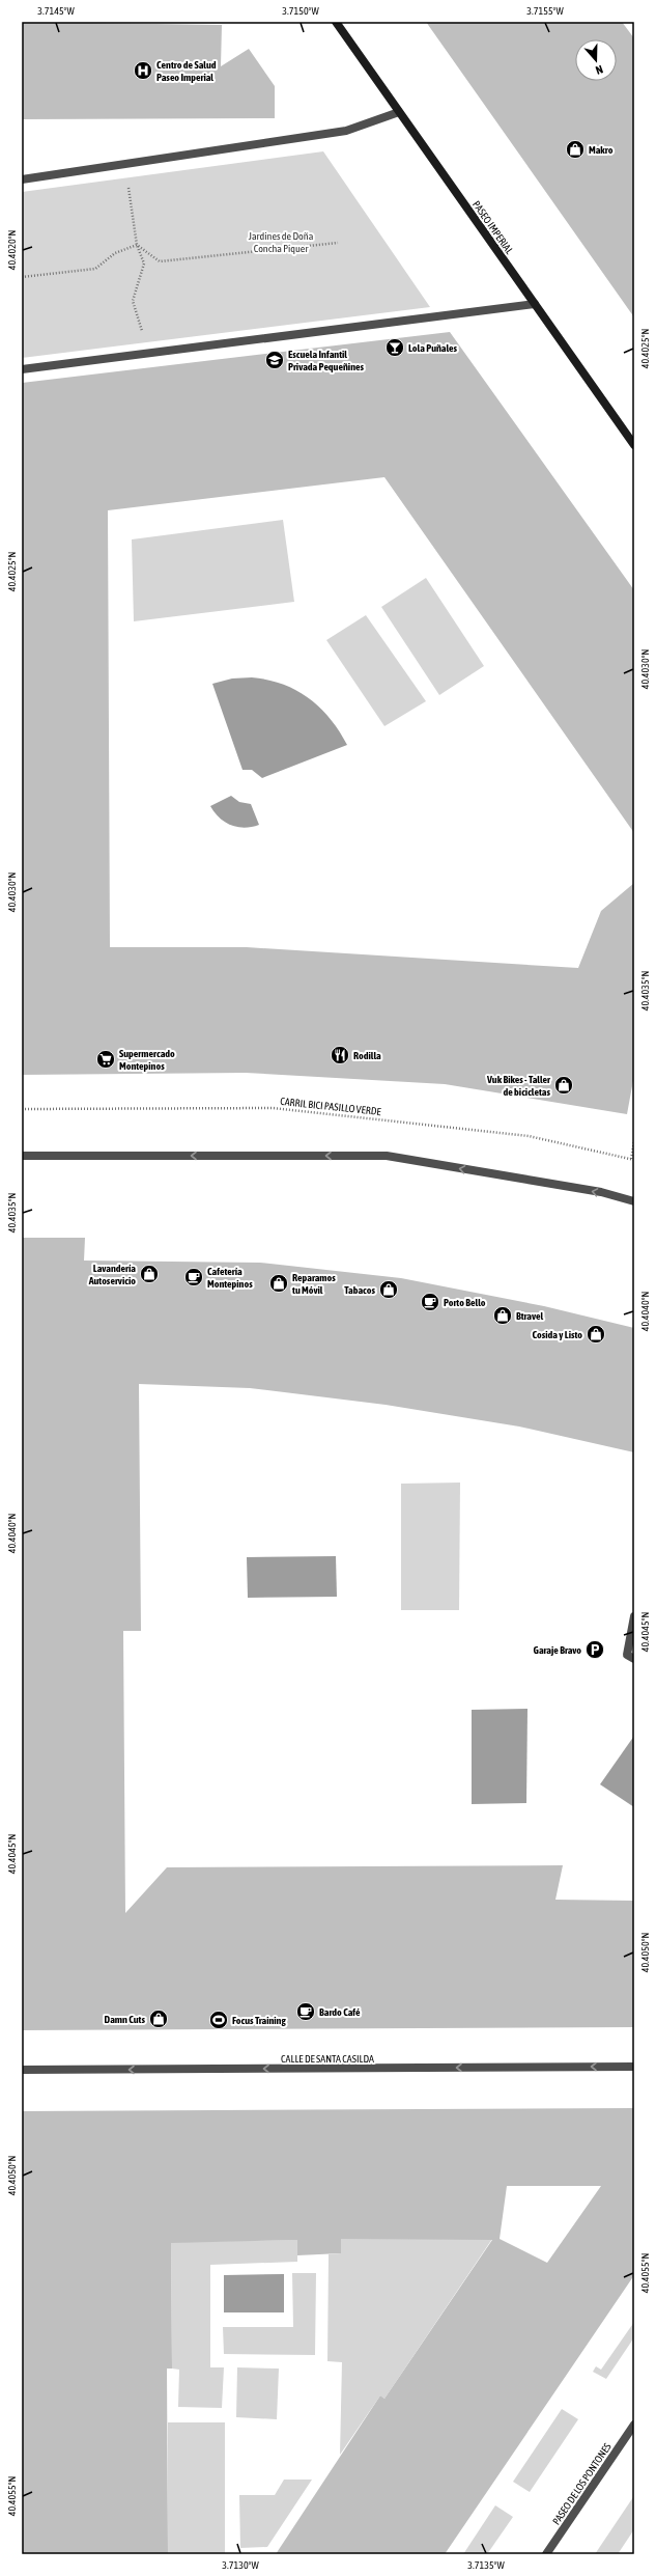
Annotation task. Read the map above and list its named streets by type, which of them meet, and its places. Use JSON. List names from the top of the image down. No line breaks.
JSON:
{"streets":{"main road":["PASEO IMPERIAL"],"street":["CALLE DE SANTA CASILDA","PASEO DE LOS PONTONES"],"path":["CARRIL BICI PASILLO VERDE"]},"one_way":["CALLE DE SANTA CASILDA"],"parks":["Jardines de Doña Concha Piquer"],"places":{"hospital":["Centro de Salud Paseo Imperial"],"shop":["Makro","Vuk Bikes - Taller de bicicletas","Lavandería Autoservicio","Reparamos tu Móvil","Tabacos","Btravel","Cosida y Listo","Damn Cuts"],"bar":["Lola Puñales"],"school or university":["Escuela Infantil Privada Pequeñines"],"restaurant":["Rodilla"],"supermarket":["Supermercado Montepinos"],"cafe":["Cafetería Montepinos","Porto Bello","Bardo Café"],"parking":["Garaje Bravo"],"sports":["Focus Training"]},"north":"bottom","coordinates":["3.7145°W","3.7150°W","3.7155°W","40.4020°N","40.4025°N","40.4030°N","40.4035°N","40.4040°N","40.4045°N","40.4050°N","40.4055°N","3.7130°W","3.7135°W"]}
